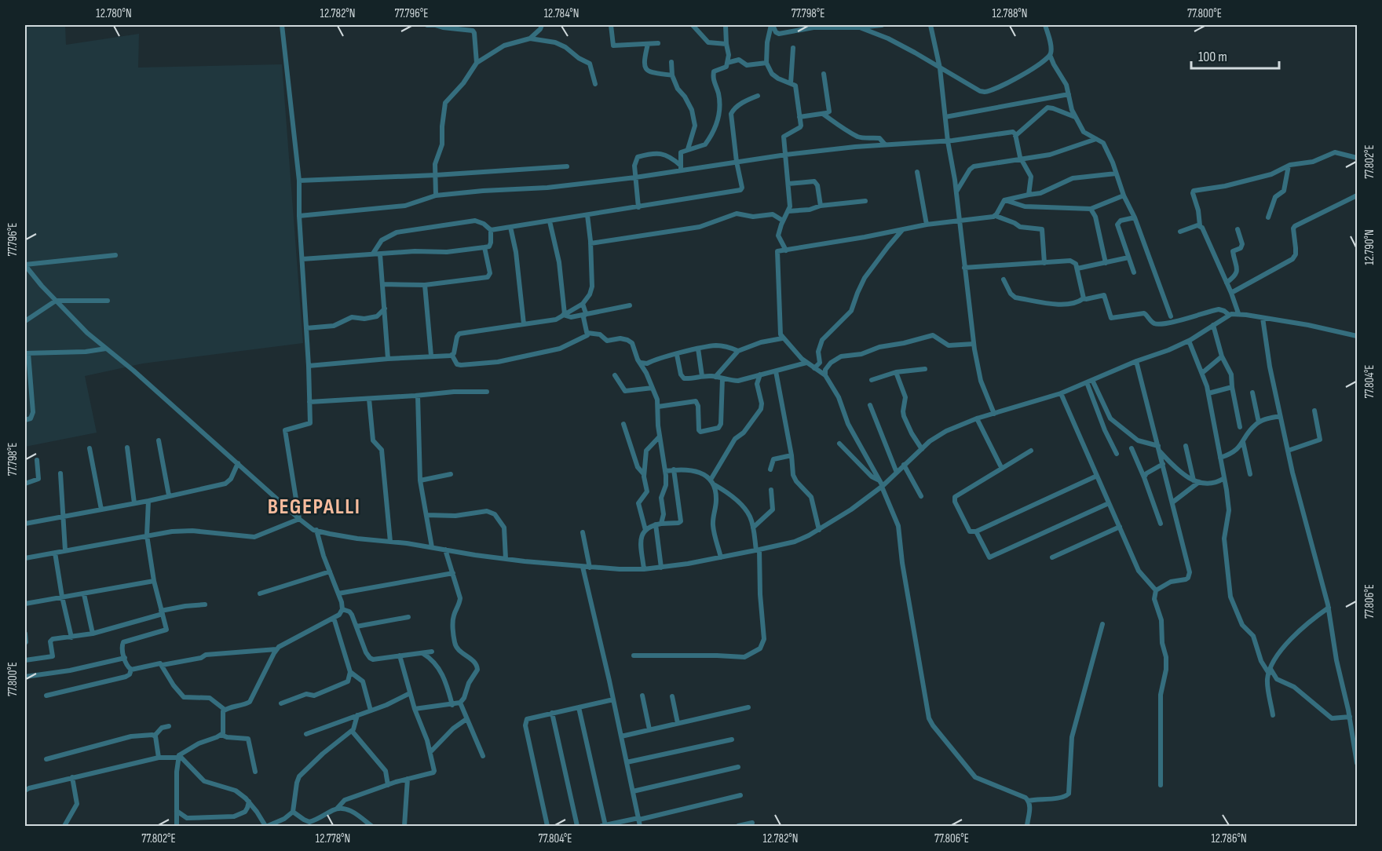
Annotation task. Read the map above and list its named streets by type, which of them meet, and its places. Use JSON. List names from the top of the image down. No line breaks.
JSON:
{"districts":["BEGEPALLI"],"scale_bar":"100 m","coordinates":["12.780°N","12.782°N","77.796°E","12.784°N","77.798°E","12.788°N","77.800°E","77.802°E","12.790°N","77.804°E","77.806°E","12.778°N","12.786°N"]}
